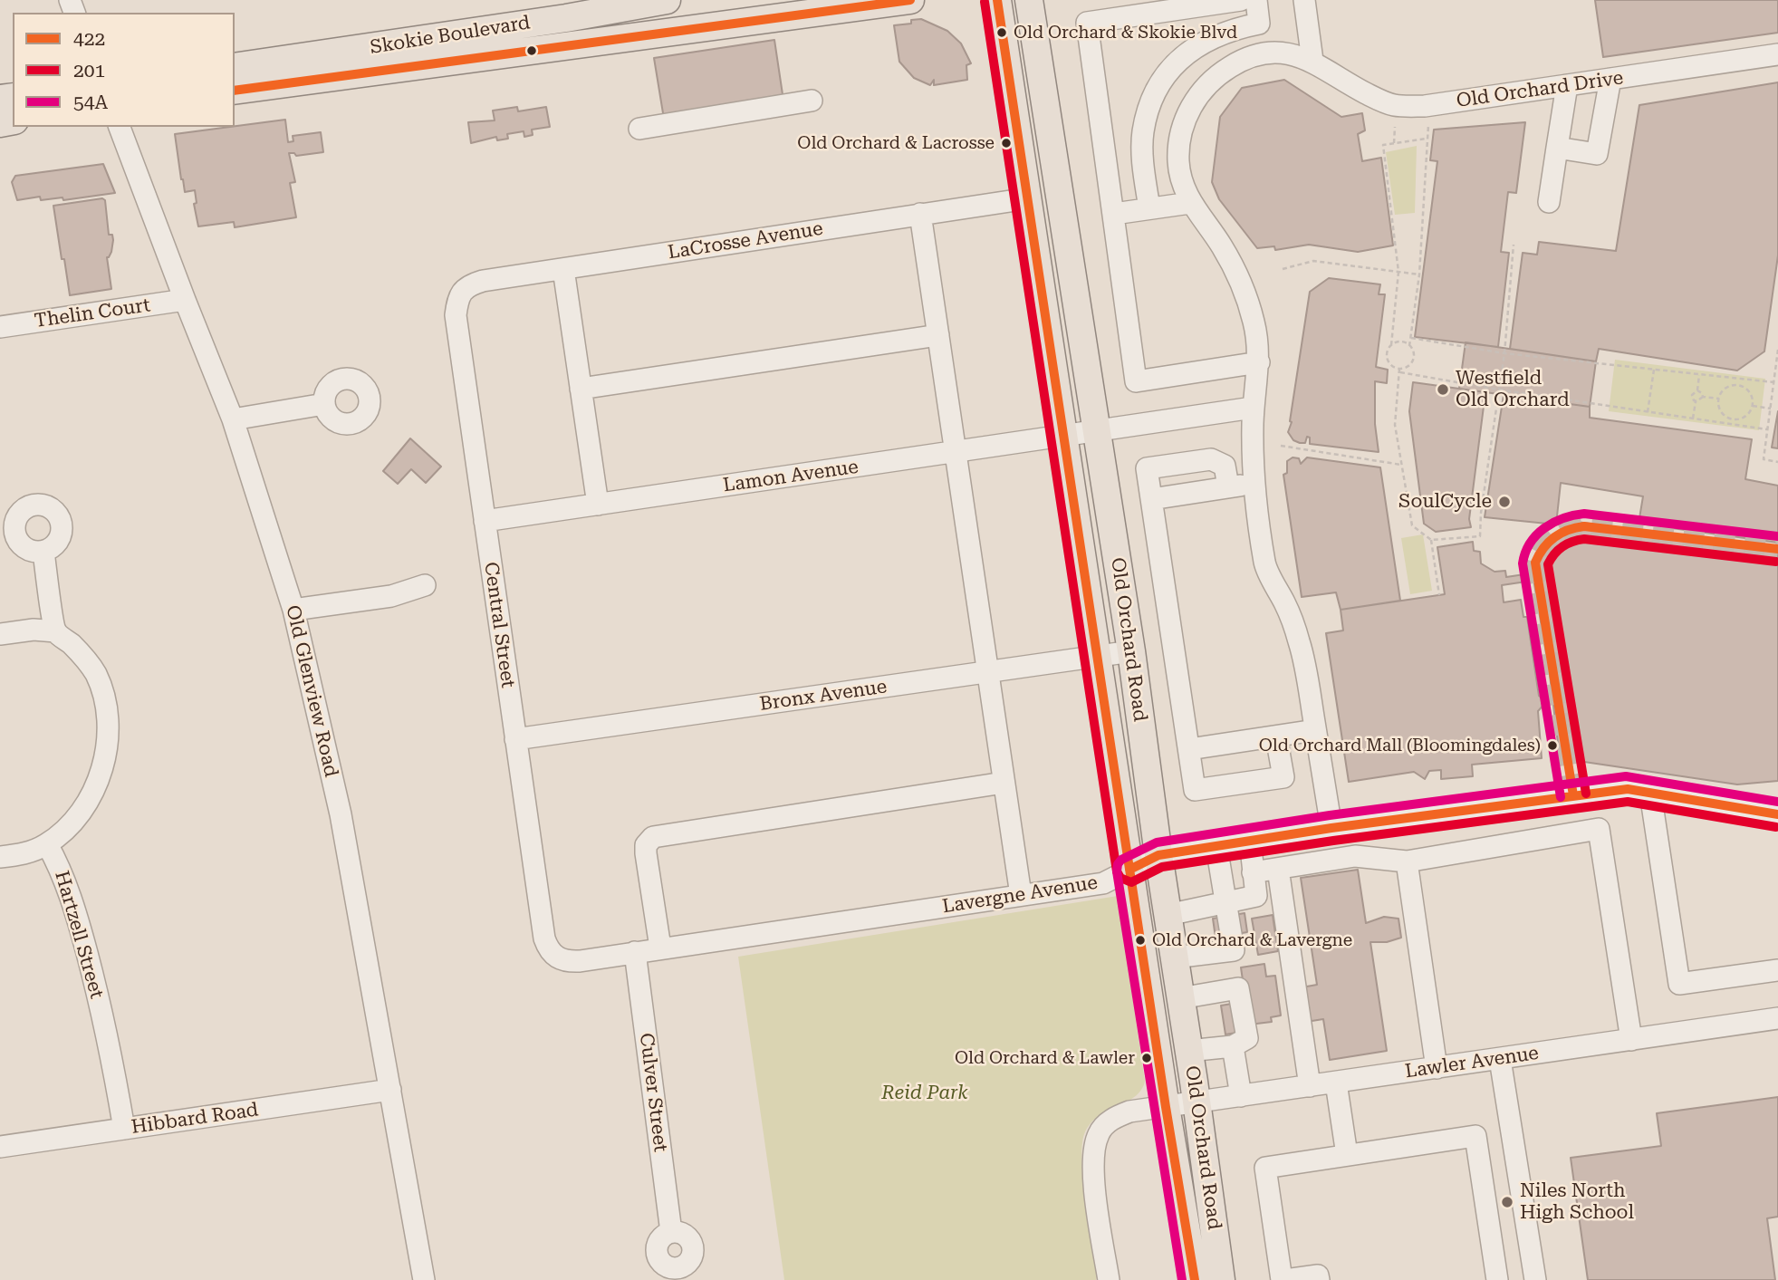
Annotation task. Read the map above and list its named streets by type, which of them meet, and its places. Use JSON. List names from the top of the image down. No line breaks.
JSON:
{"streets":{"main road":["Skokie Boulevard","Old Orchard Road"],"street":["Old Orchard Drive","LaCrosse Avenue","Thelin Court","Lamon Avenue","Central Street","Old Glenview Road","Bronx Avenue","Lavergne Avenue","Hartzell Street","Lawler Avenue","Culver Street","Hibbard Road"]},"crossings":[["Old Orchard Drive","Lavergne Avenue"],["LaCrosse Avenue","Central Street"],["LaCrosse Avenue","Old Orchard Road"],["Thelin Court","Old Glenview Road"],["Lamon Avenue","Central Street"],["Lamon Avenue","Old Orchard Road"],["Central Street","Bronx Avenue"],["Central Street","Lavergne Avenue"],["Old Orchard Road","Bronx Avenue"],["Old Orchard Road","Lavergne Avenue"],["Old Orchard Road","Lawler Avenue"],["Old Glenview Road","Hibbard Road"],["Lavergne Avenue","Culver Street"],["Hartzell Street","Hibbard Road"]],"parks":["Reid Park"],"places":["Old Orchard & Skokie Blvd","Old Orchard & Lacrosse","Westfield Old Orchard","SoulCycle","Old Orchard Mall (Bloomingdales)","Old Orchard & Lavergne","Old Orchard & Lawler","Niles North High School"],"lines":["transit line 422","transit line 201","transit line 54A"],"legend":["422","201","54A"]}
